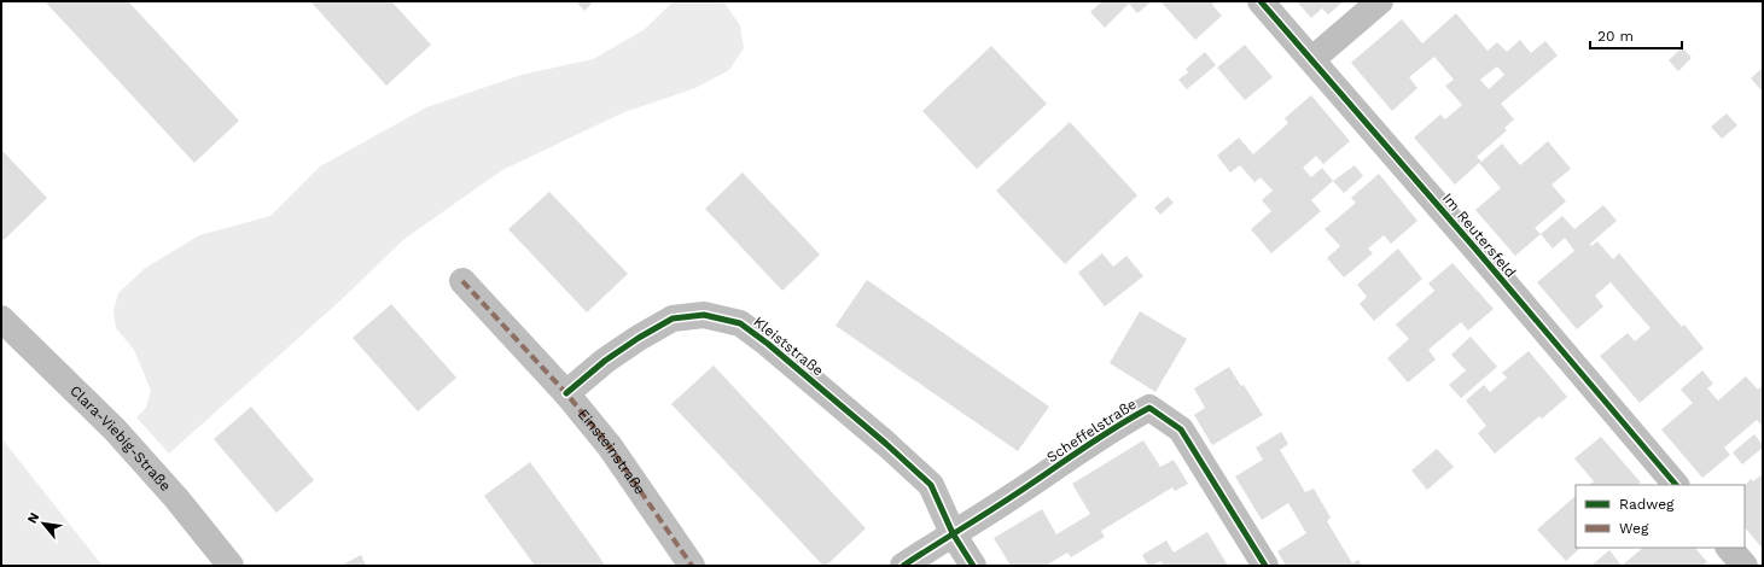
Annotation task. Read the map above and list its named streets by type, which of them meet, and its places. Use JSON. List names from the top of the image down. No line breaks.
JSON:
{"streets":{"street":["Im Reutersfeld","Kleiststraße","Scheffelstraße","Clara-Viebig-Straße","Einsteinstraße"]},"crossings":[["Kleiststraße","Scheffelstraße"],["Kleiststraße","Einsteinstraße"]],"legend":["Radweg","Weg"],"scale_bar":"20 m","north":"top left"}
